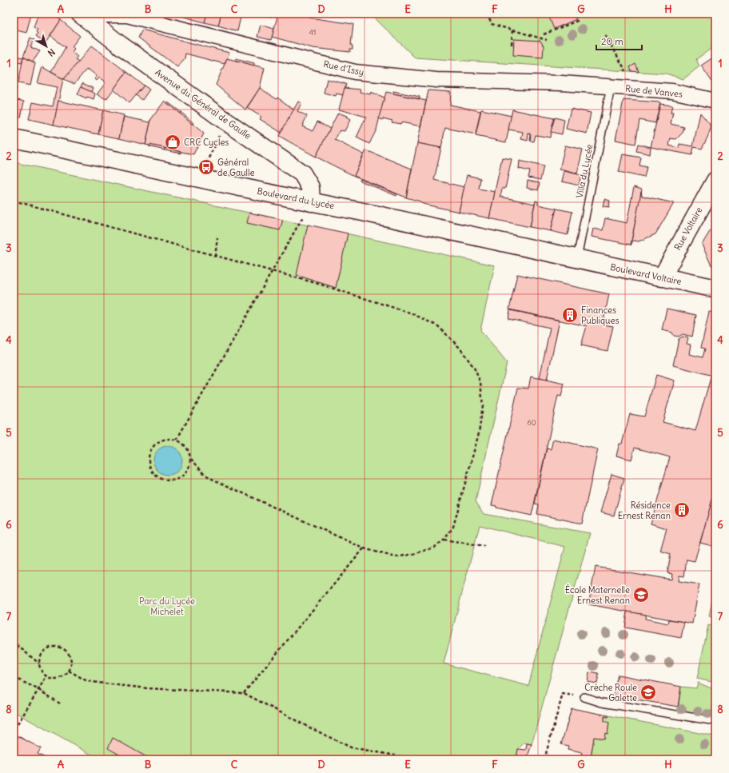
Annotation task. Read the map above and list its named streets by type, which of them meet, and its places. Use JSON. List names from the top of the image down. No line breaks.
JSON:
{"streets":{"main road":["Avenue du Général de Gaulle","Boulevard du Lycée","Rue Voltaire","Boulevard Voltaire"],"street":["Rue d'Issy","Rue de Vanves"],"lane":["Villa du Lycée"]},"crossings":[["Rue d'Issy","Rue de Vanves"],["Rue d'Issy","Avenue du Général de Gaulle"],["Rue d'Issy","Villa du Lycée"],["Rue de Vanves","Villa du Lycée"],["Avenue du Général de Gaulle","Boulevard du Lycée"],["Villa du Lycée","Boulevard du Lycée"],["Villa du Lycée","Boulevard Voltaire"],["Boulevard du Lycée","Boulevard Voltaire"],["Rue Voltaire","Boulevard Voltaire"]],"parks":["Parc du Lycée Michelet"],"places":{"shop":["CRC Cycles"],"bus stop":["Général de Gaulle"],"building":["Finances Publiques","Résidence Ernest Renan"],"school or university":["École Maternelle Ernest Renan","Crèche Roule Galette"]},"house_numbers":["41","60"],"scale_bar":"20 m","north":"bottom right","grid":{"columns":["A","B","C","D","E","F","G","H"],"rows":["1","2","3","4","5","6","7","8"]}}
